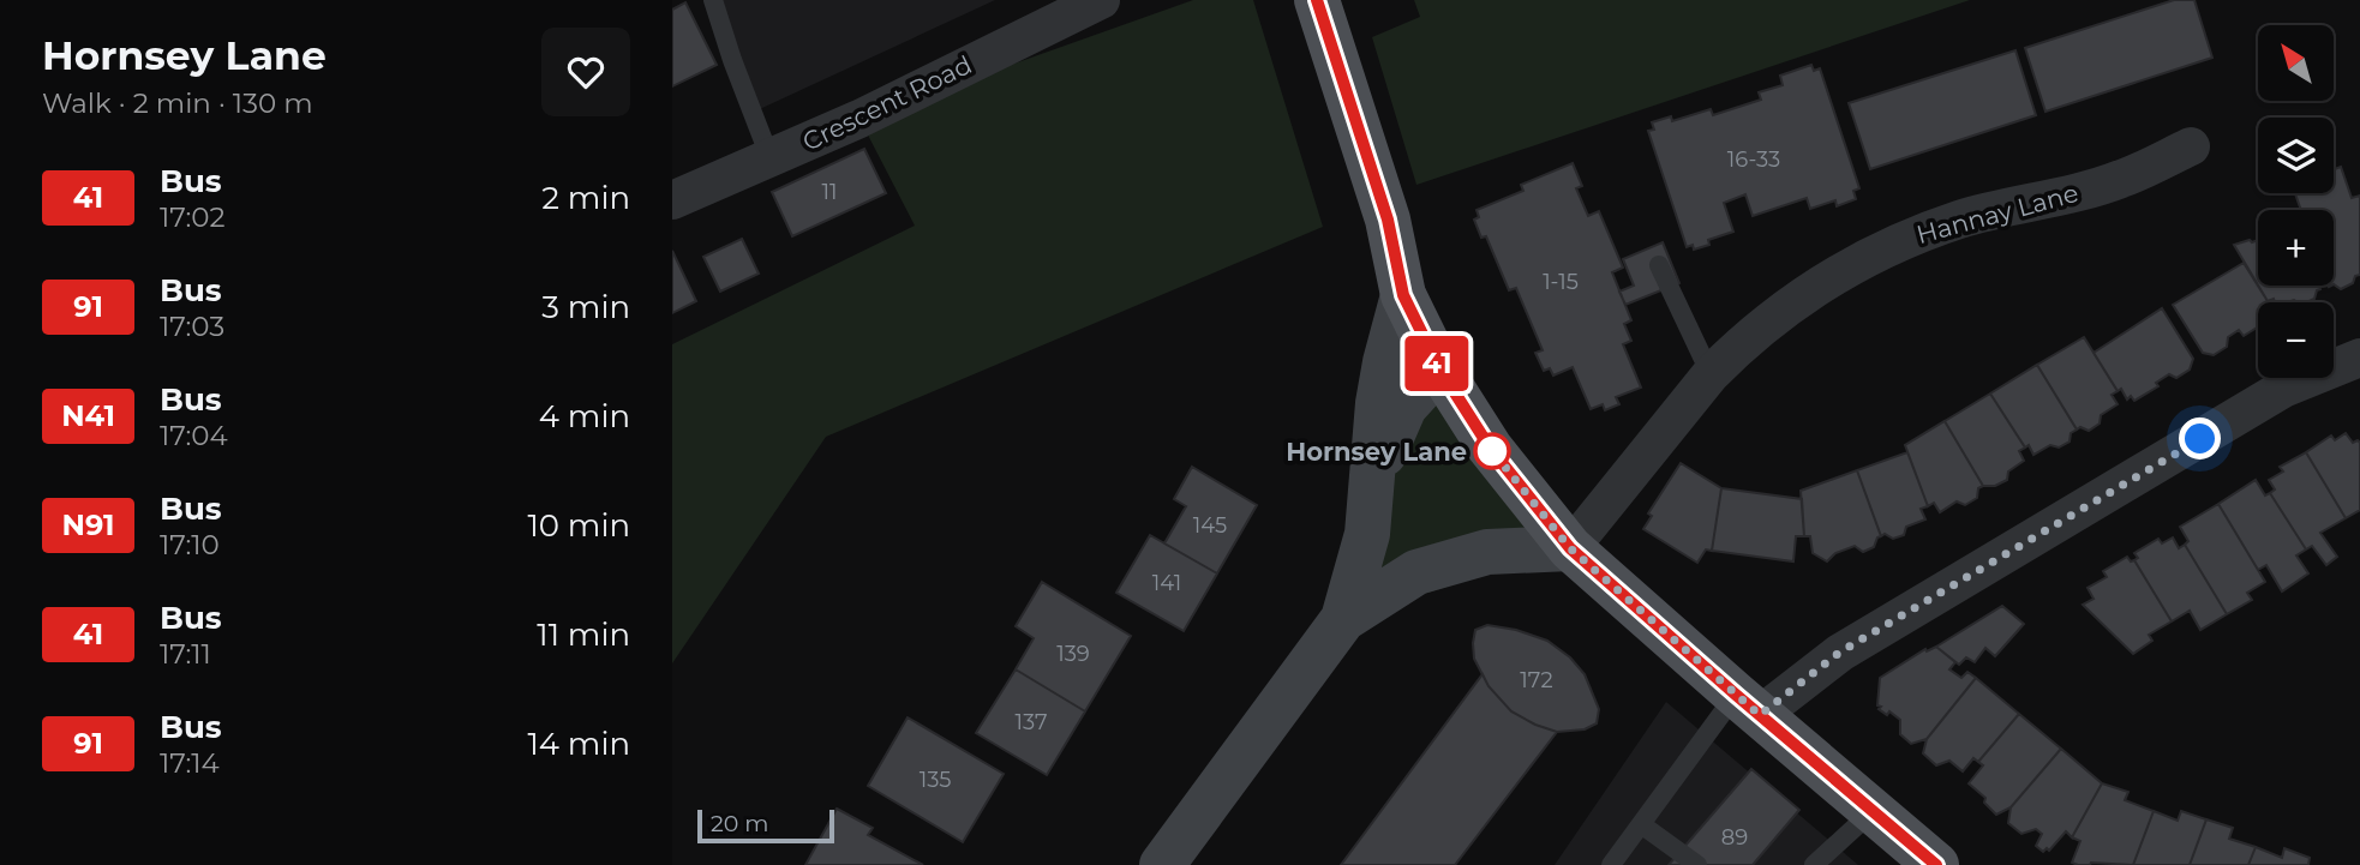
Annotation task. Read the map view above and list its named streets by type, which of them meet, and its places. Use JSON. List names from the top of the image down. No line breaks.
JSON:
{"streets":{"street":["Crescent Road","Hannay Lane"]},"places":["Hornsey Lane"],"lines":["bus line 41"],"house_numbers":["16-33","11","1-15","145","141","139","172","137","135","89"],"scale_bar":"20 m","north":"top left","page":{"heading":["Hornsey Lane","Walk · 2 min · 130 m"],"on_map":"41","map_buttons":["+","−"],"list":[{"mark":"41","name":"Bus","note":"17:02","value":"2 min"},{"mark":"91","name":"Bus","note":"17:03","value":"3 min"},{"mark":"N41","name":"Bus","note":"17:04","value":"4 min"},{"mark":"N91","name":"Bus","note":"17:10","value":"10 min"},{"mark":"41","name":"Bus","note":"17:11","value":"11 min"},{"mark":"91","name":"Bus","note":"17:14","value":"14 min"}],"scale":"20 m"}}
